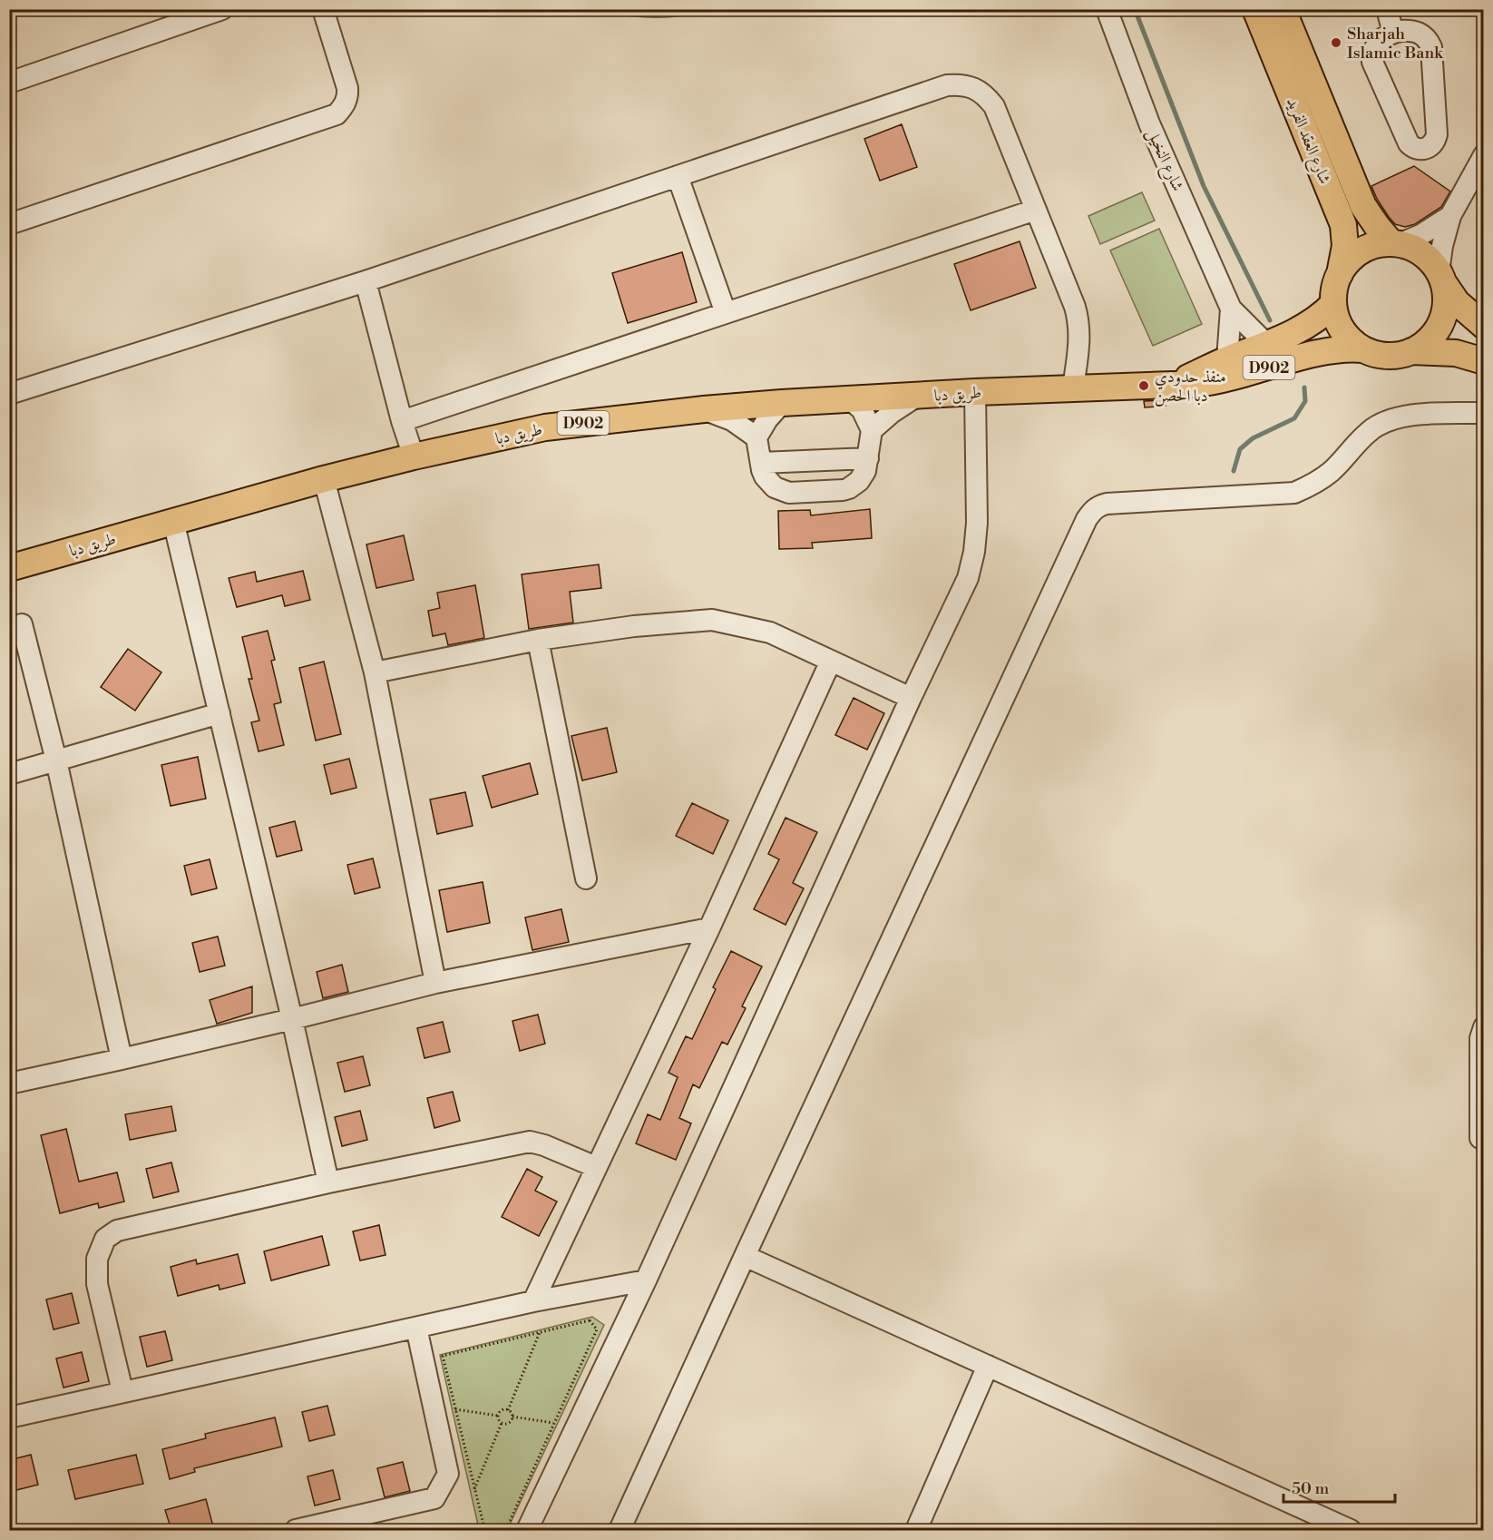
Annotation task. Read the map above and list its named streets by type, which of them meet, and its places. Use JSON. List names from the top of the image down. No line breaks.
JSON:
{"streets":{"main road":["شارع العقد الفريد","D902","طريق دبا"],"street":["شارع النخيل"]},"crossings":[["شارع العقد الفريد","طريق دبا"],["شارع النخيل","طريق دبا"]],"places":["Sharjah Islamic Bank","منفذ حدودي دبا الحصن"],"scale_bar":"50 m"}
